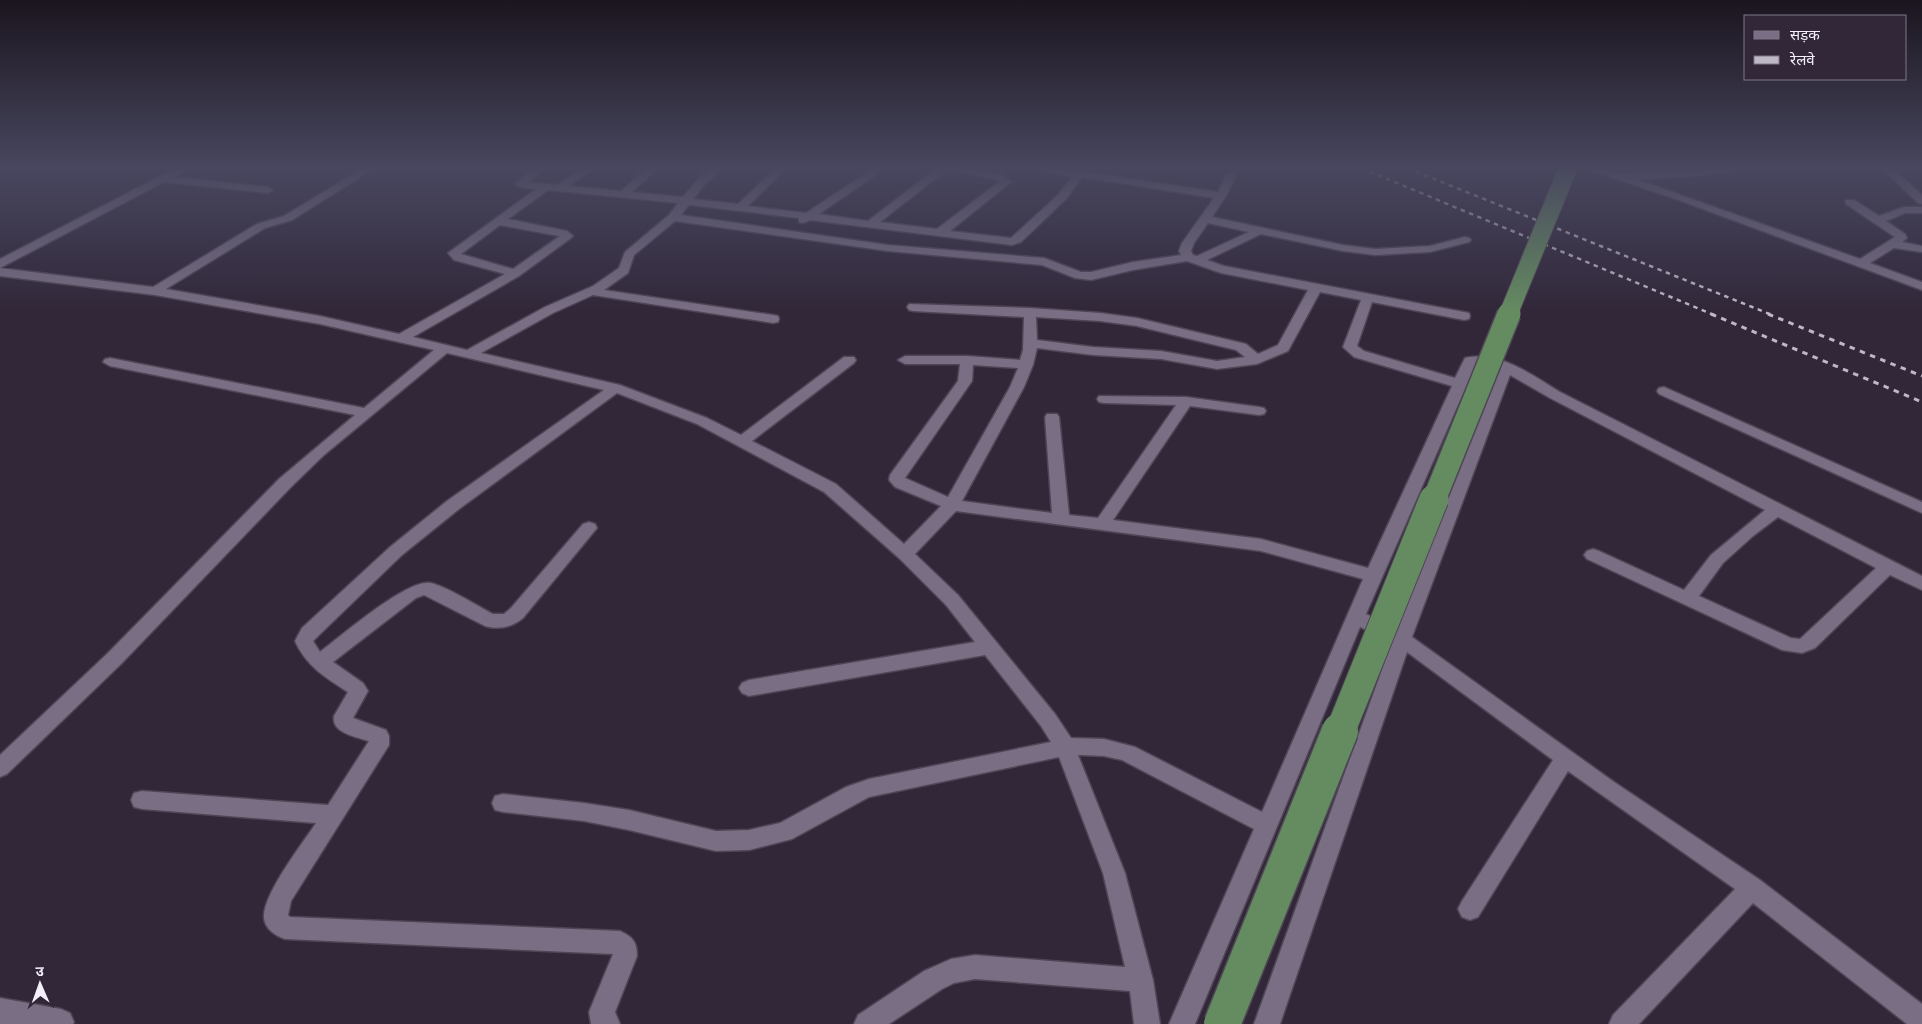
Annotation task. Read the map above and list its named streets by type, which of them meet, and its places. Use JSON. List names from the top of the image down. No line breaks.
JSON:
{"legend":["सड़क","रेलवे"],"north":"top"}
